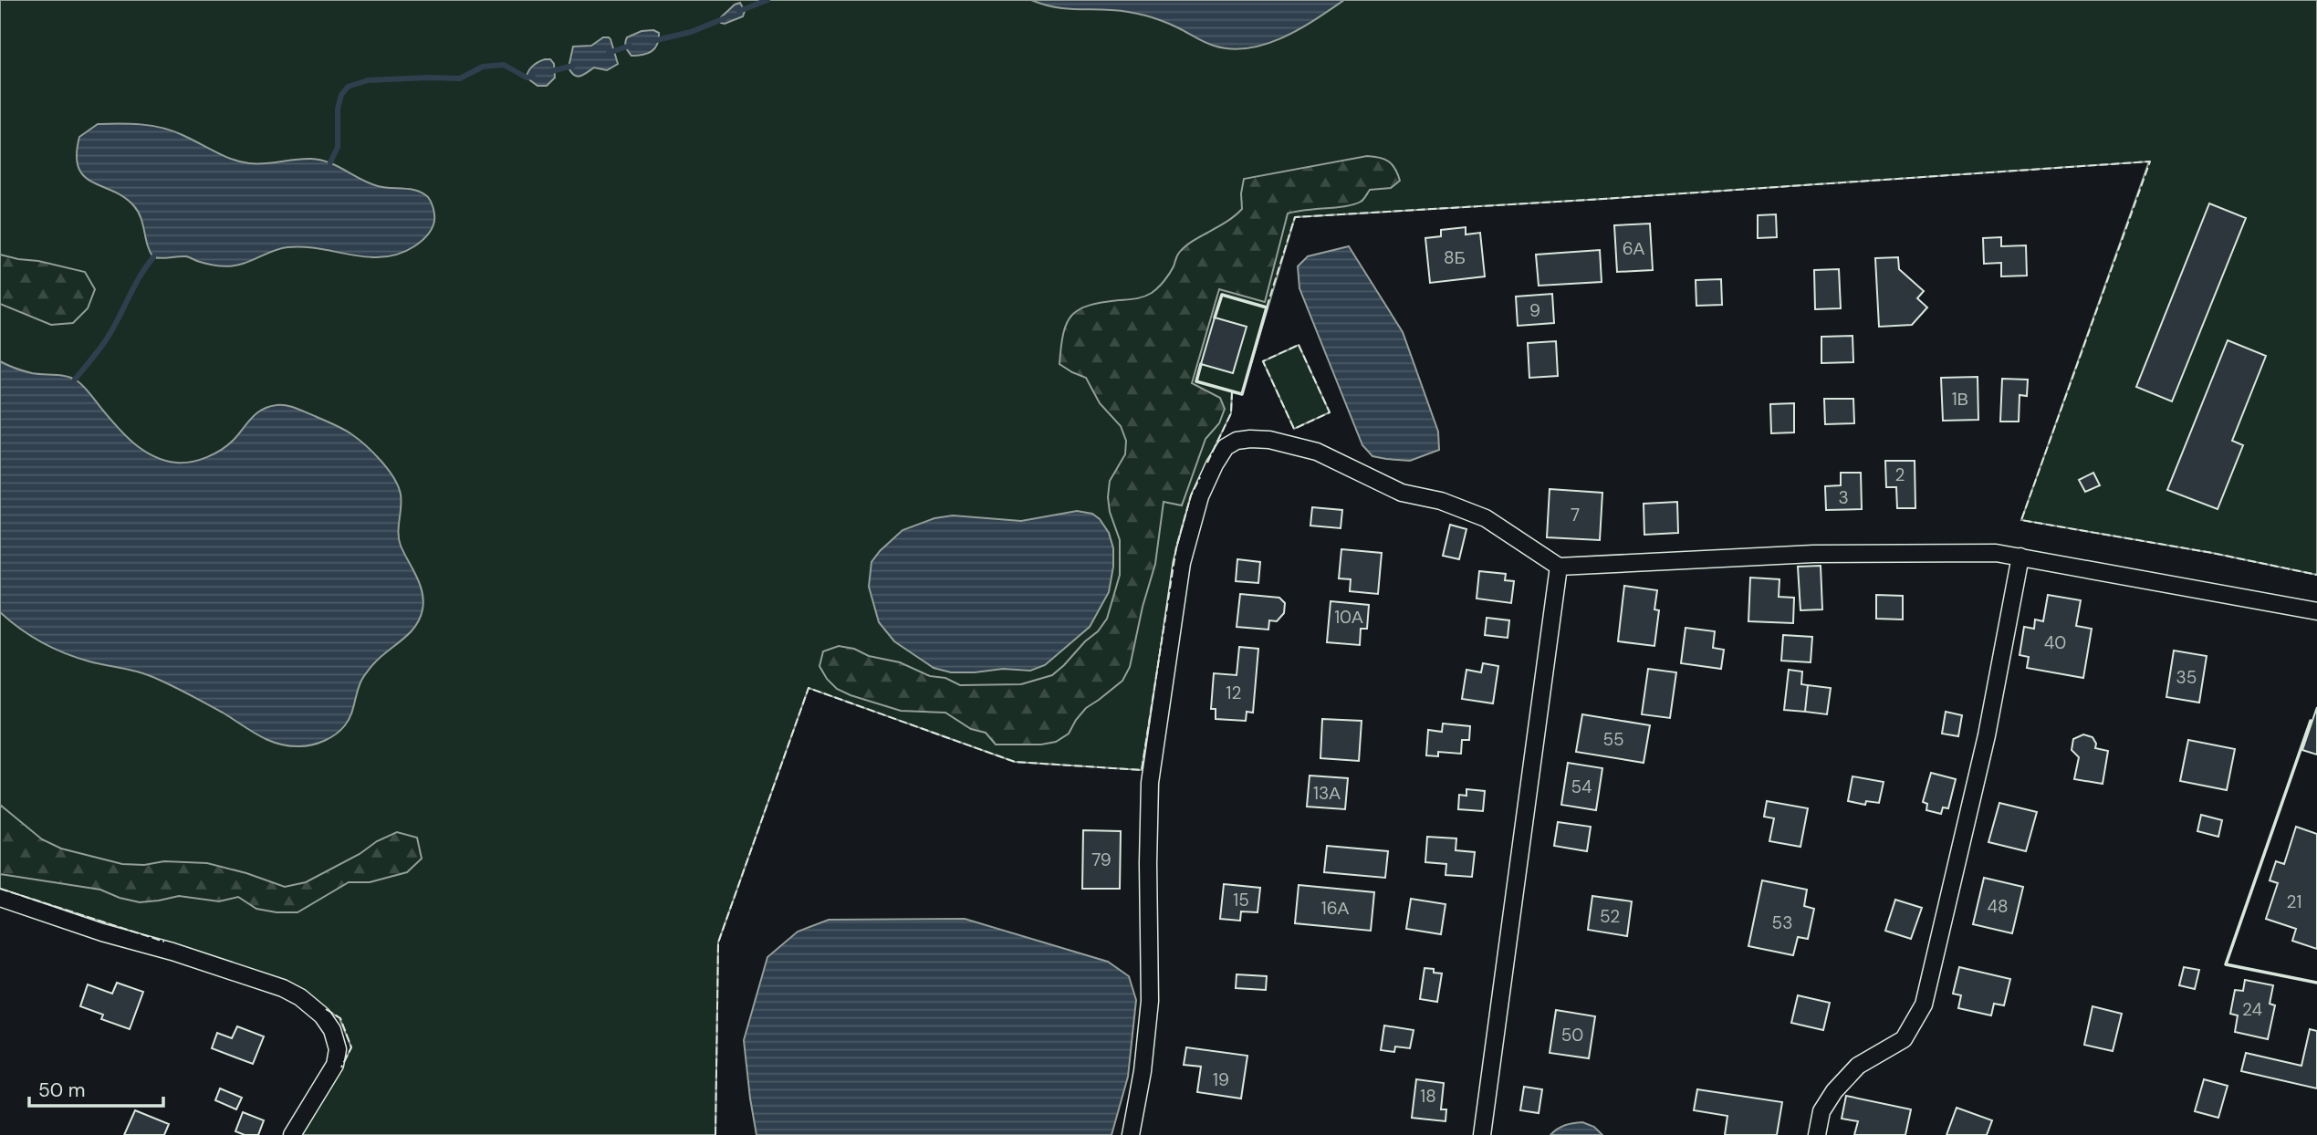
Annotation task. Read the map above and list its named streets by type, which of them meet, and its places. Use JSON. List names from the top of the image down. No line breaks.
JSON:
{"house_numbers":["6А","8Б","9","1В","2","3","7","10А","40","35","12","55","54","13А","79","15","21","48","16А","52","53","24","50","19","18"],"scale_bar":"50 m"}
